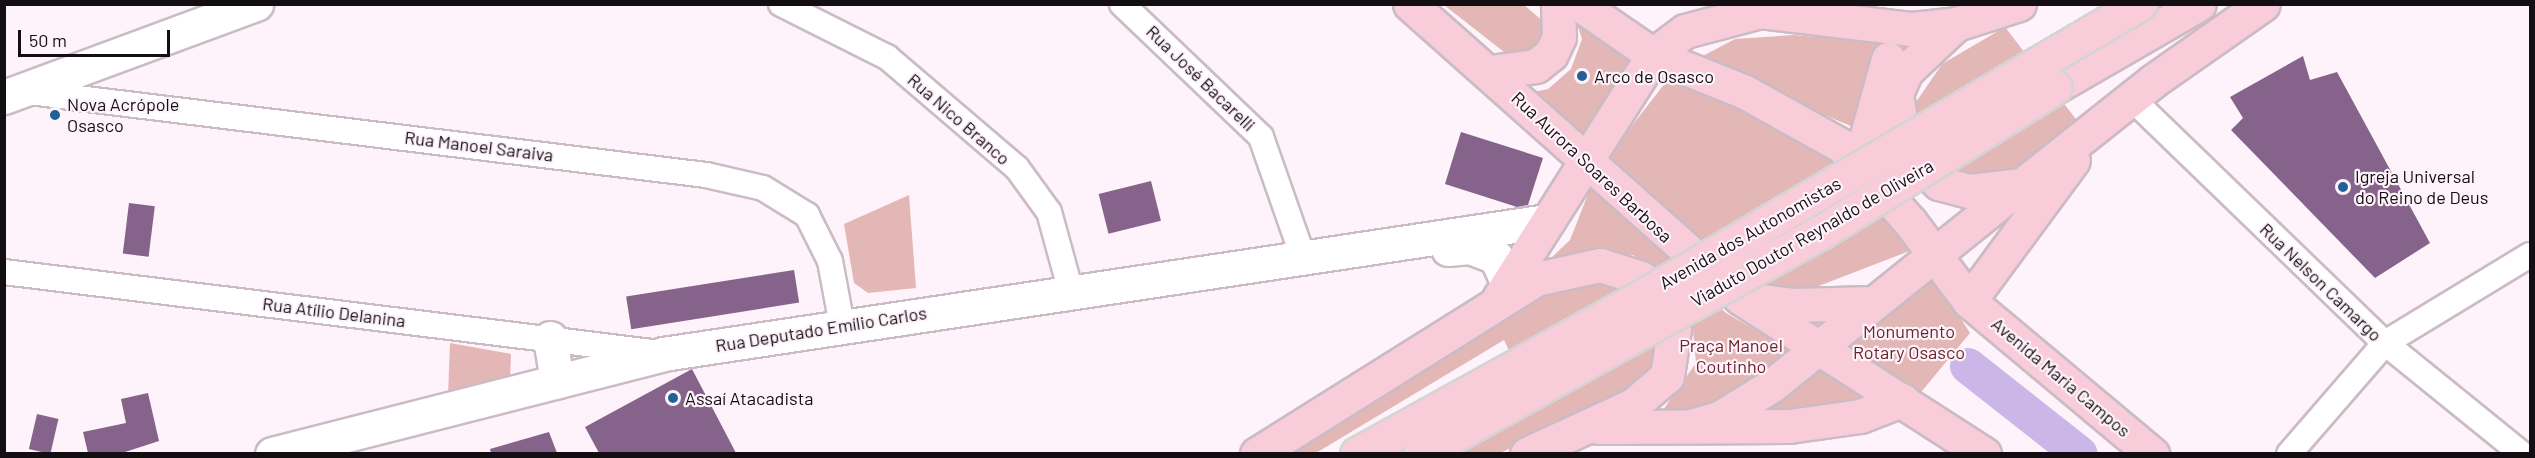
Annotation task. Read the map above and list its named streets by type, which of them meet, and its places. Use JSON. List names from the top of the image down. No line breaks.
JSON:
{"streets":{"main road":["Rua Aurora Soares Barbosa","Avenida dos Autonomistas","Viaduto Doutor Reynaldo de Oliveira","Avenida Maria Campos"],"street":["Rua José Bacarelli","Rua Nico Branco","Rua Manoel Saraiva","Rua Nelson Camargo","Rua Atílio Delanina","Rua Deputado Emílio Carlos"]},"crossings":[["Rua José Bacarelli","Rua Deputado Emílio Carlos"],["Rua Nico Branco","Rua Deputado Emílio Carlos"],["Rua Manoel Saraiva","Rua Deputado Emílio Carlos"],["Rua Atílio Delanina","Rua Deputado Emílio Carlos"]],"parks":["Monumento Rotary Osasco","Praça Manoel Coutinho"],"places":["Arco de Osasco","Nova Acrópole Osasco","Igreja Universal do Reino de Deus","Assaí Atacadista"],"scale_bar":"50 m"}
